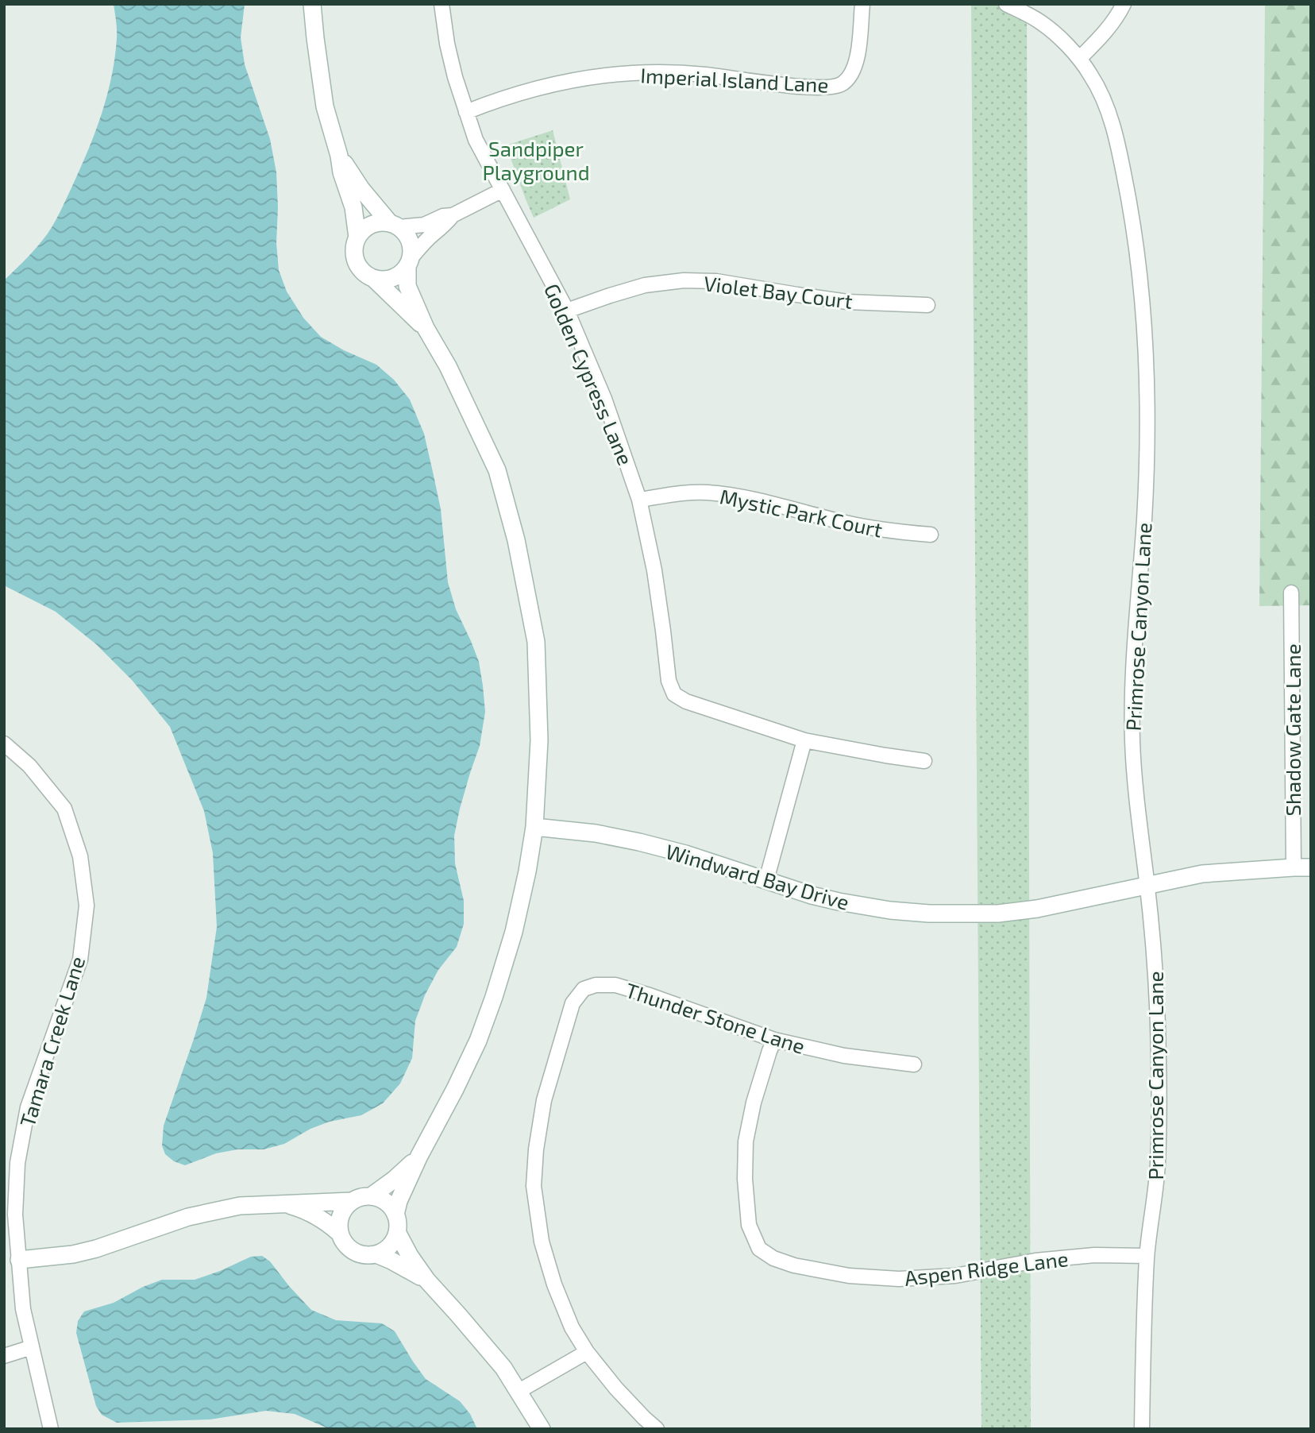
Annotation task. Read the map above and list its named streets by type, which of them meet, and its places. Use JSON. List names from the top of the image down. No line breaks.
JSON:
{"streets":{"street":["Imperial Island Lane","Violet Bay Court","Golden Cypress Lane","Mystic Park Court","Primrose Canyon Lane","Shadow Gate Lane","Windward Bay Drive","Thunder Stone Lane","Tamara Creek Lane","Aspen Ridge Lane"]},"crossings":[["Imperial Island Lane","Golden Cypress Lane"],["Violet Bay Court","Golden Cypress Lane"],["Golden Cypress Lane","Mystic Park Court"],["Primrose Canyon Lane","Windward Bay Drive"],["Primrose Canyon Lane","Aspen Ridge Lane"],["Shadow Gate Lane","Windward Bay Drive"],["Thunder Stone Lane","Aspen Ridge Lane"]],"parks":["Sandpiper Playground"]}
